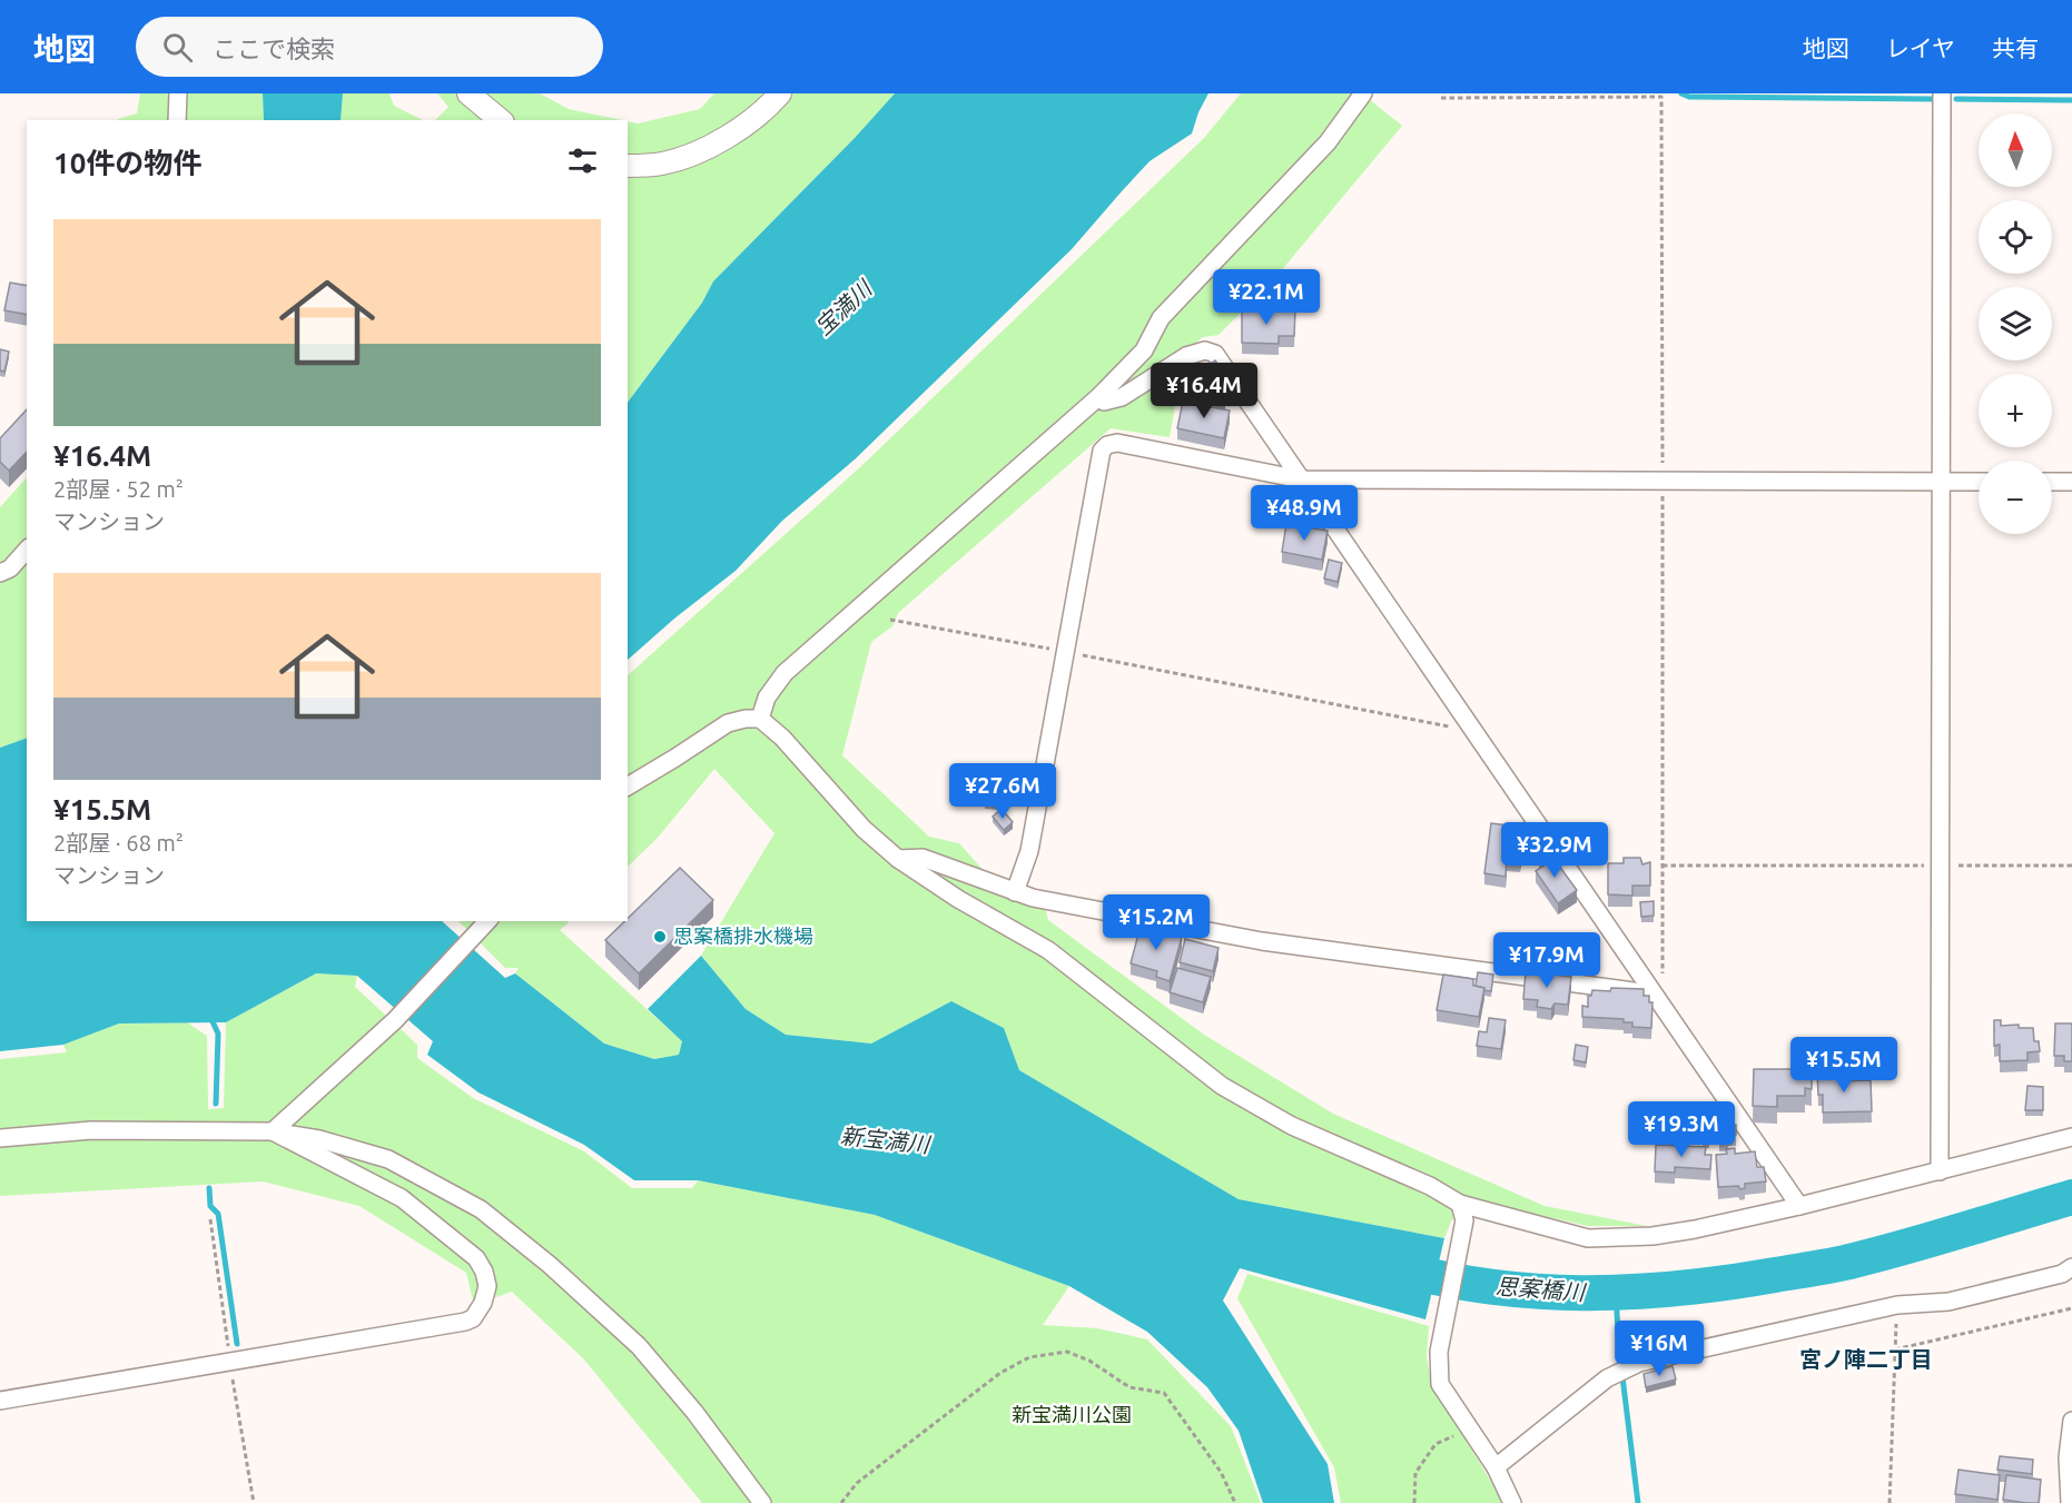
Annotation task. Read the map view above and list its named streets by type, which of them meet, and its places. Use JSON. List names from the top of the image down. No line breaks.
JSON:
{"districts":["宮ノ陣二丁目"],"water":["宝満川","新宝満川","思案橋川"],"parks":["新宝満川公園"],"places":["思案橋排水機場"],"north":"top","page":{"header":"地図","search":"ここで検索","nav":["地図","レイヤ","共有"],"map_buttons":["+","−"],"heading":"10件の物件","list":[{"name":"¥16.4M","note":"2部屋 · 52 m² · マンション"},{"name":"¥15.5M","note":"2部屋 · 68 m² · マンション"}],"price":["¥22.1M","¥16.4M","¥48.9M","¥27.6M","¥32.9M","¥15.2M","¥17.9M","¥15.5M","¥19.3M","¥16M"]}}
